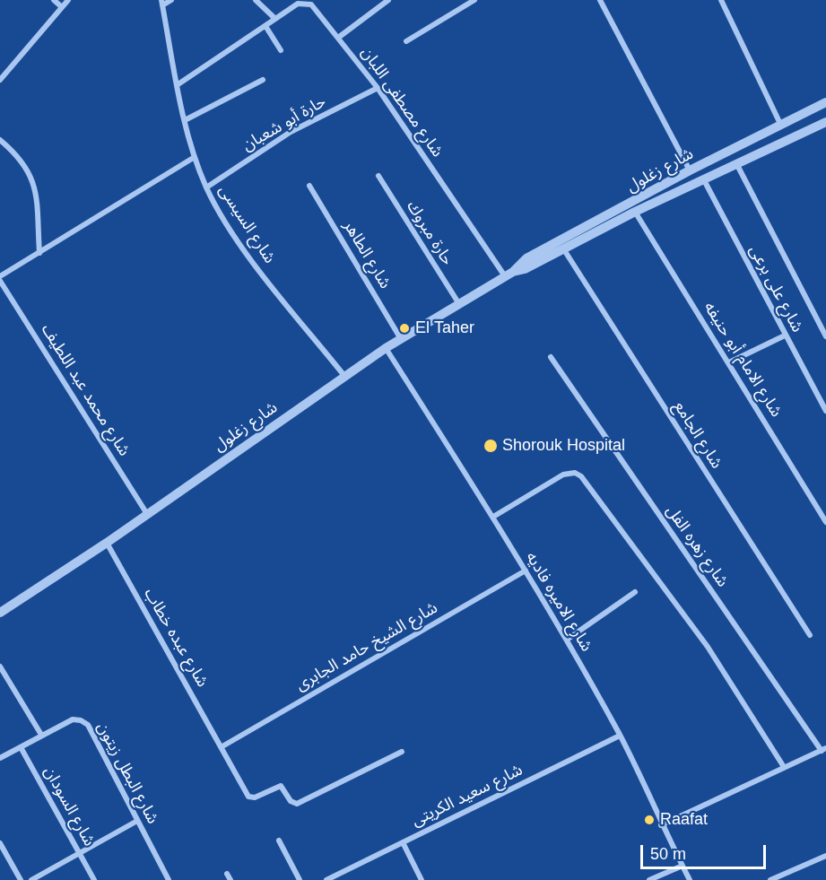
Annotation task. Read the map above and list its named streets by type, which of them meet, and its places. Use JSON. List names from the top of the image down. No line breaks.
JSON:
{"streets":{"street":["شارع مصطفى اللبان","حارة أبو شعبان","شارع زغلول","شارع السيسى","حارة مبروك","شارع الطاهر","شارع على برعى","شارع الامام أبو حنيفه","شارع محمد عبد اللطيف","شارع الجامع","شارع زهره الفل","شارع الاميره فاديه","شارع عبده خطاب","شارع الشيخ حامد الجابرى","شارع البطل زيتون","شارع سعيد الكريتى","شارع السودان"]},"crossings":[["شارع مصطفى اللبان","حارة أبو شعبان"],["شارع مصطفى اللبان","شارع زغلول"],["حارة أبو شعبان","شارع السيسى"],["شارع زغلول","شارع السيسى"],["شارع زغلول","حارة مبروك"],["شارع زغلول","شارع الطاهر"],["شارع زغلول","شارع على برعى"],["شارع زغلول","شارع الامام أبو حنيفه"],["شارع زغلول","شارع محمد عبد اللطيف"],["شارع زغلول","شارع الجامع"],["شارع زغلول","شارع الاميره فاديه"],["شارع زغلول","شارع عبده خطاب"],["شارع الاميره فاديه","شارع الشيخ حامد الجابرى"],["شارع الاميره فاديه","شارع سعيد الكريتى"],["شارع عبده خطاب","شارع الشيخ حامد الجابرى"],["شارع البطل زيتون","شارع السودان"]],"places":["El Taher","Shorouk Hospital","Raafat"],"scale_bar":"50 m"}
